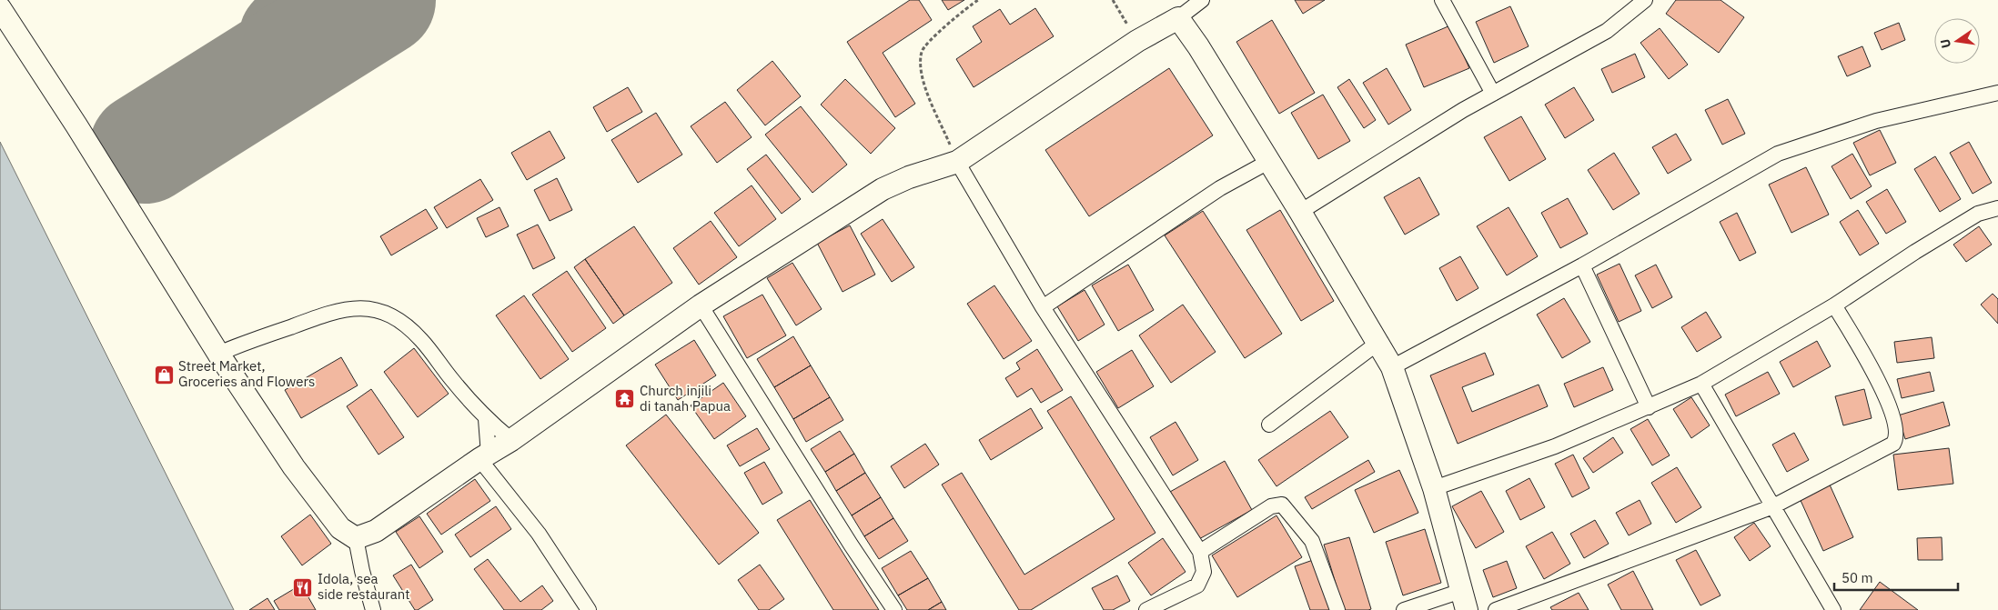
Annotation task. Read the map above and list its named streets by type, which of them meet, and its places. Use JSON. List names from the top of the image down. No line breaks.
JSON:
{"places":{"shop":["Street Market, Groceries and Flowers"],"temple":["Church injili di tanah Papua"],"restaurant":["Idola, sea side restaurant"]},"scale_bar":"50 m","north":"left"}
